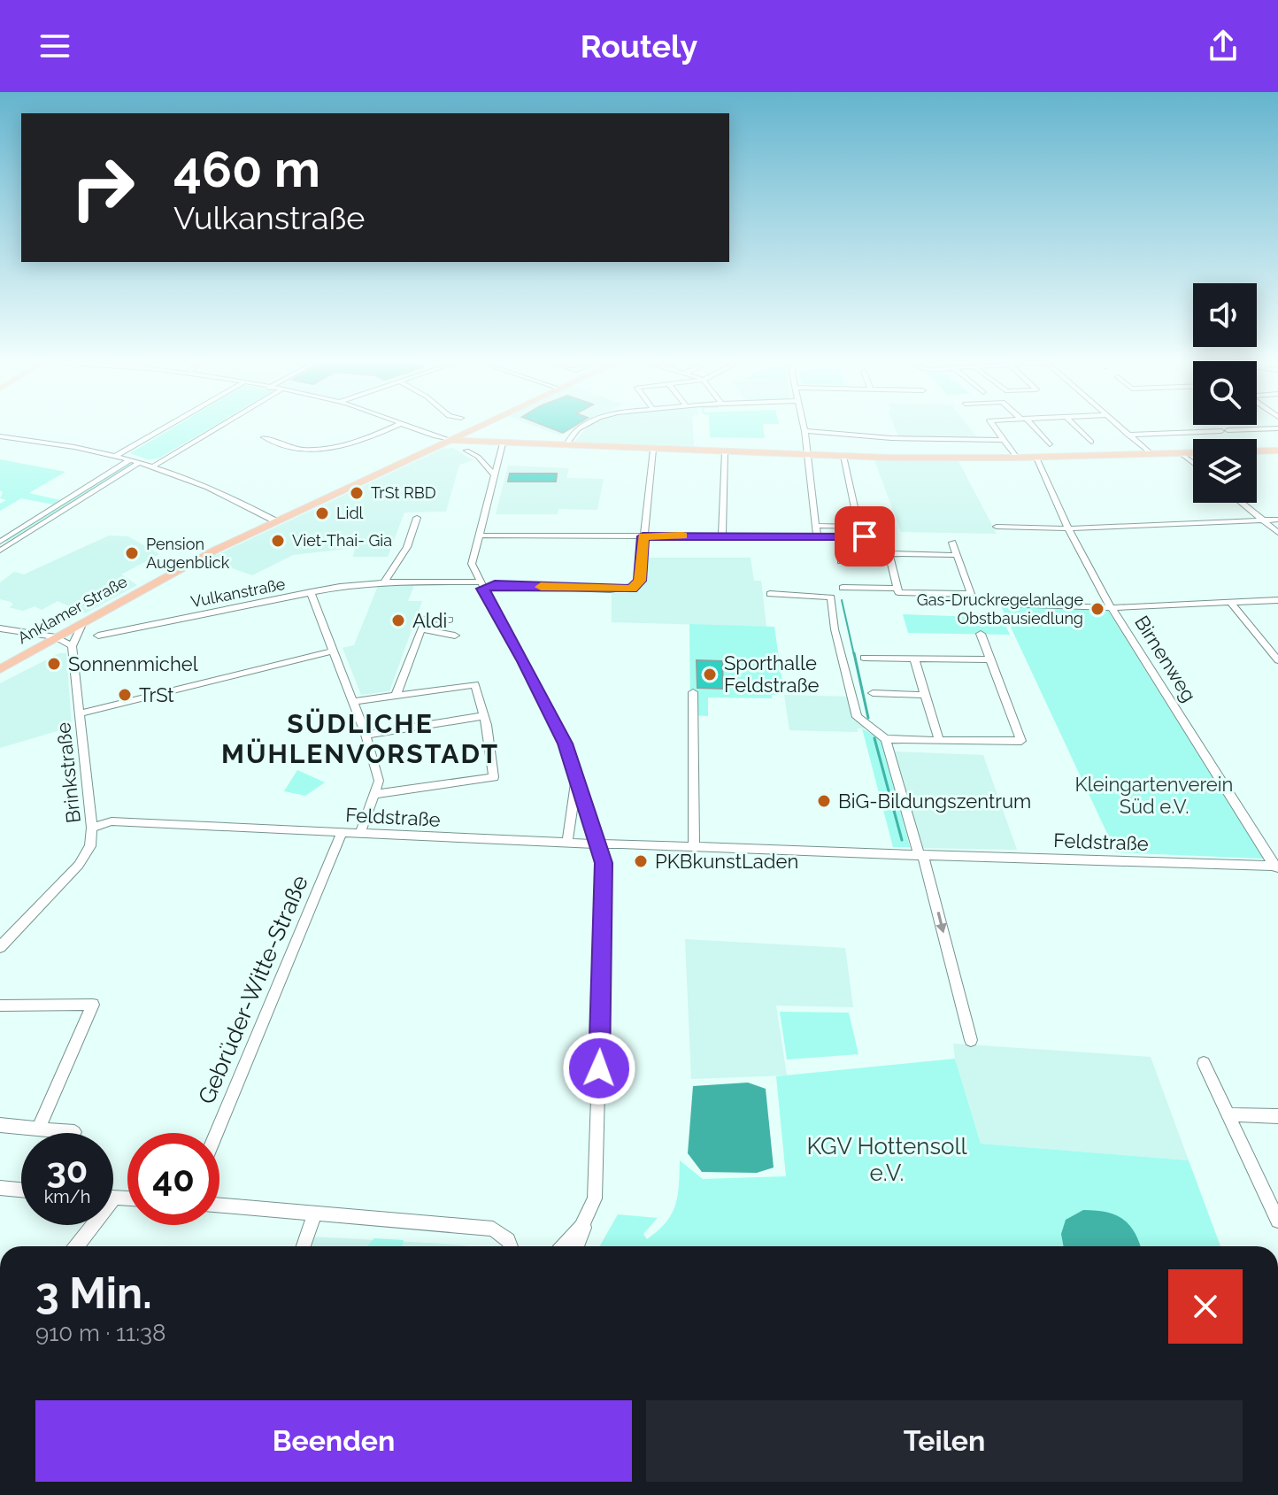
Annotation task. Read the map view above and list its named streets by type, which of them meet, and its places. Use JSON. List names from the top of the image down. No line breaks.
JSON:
{"streets":{"main road":["Anklamer Straße"],"street":["Vulkanstraße","Birnenweg","Brinkstraße","Feldstraße","Gebrüder-Witte-Straße"]},"crossings":[["Birnenweg","Feldstraße"],["Brinkstraße","Feldstraße"],["Feldstraße","Gebrüder-Witte-Straße"]],"districts":["SÜDLICHE MÜHLENVORSTADT"],"parks":["Kleingartenverein Süd e.V.","KGV Hottensoll e.V."],"places":["TrSt RBD","Lidl","Viet-Thai- Gia","Pension Augenblick","Gas-Druckregelanlage Obstbausiedlung","Aldi","Sonnenmichel","Sporthalle Feldstraße","TrSt","BiG-Bildungszentrum","PKBkunstLaden"],"page":{"header":"Routely","turn":["460 m","Vulkanstraße"],"speed":"30 km/h","limit":"40","heading":["3 Min.","910 m · 11:38"],"buttons":["Beenden","Teilen"]}}
